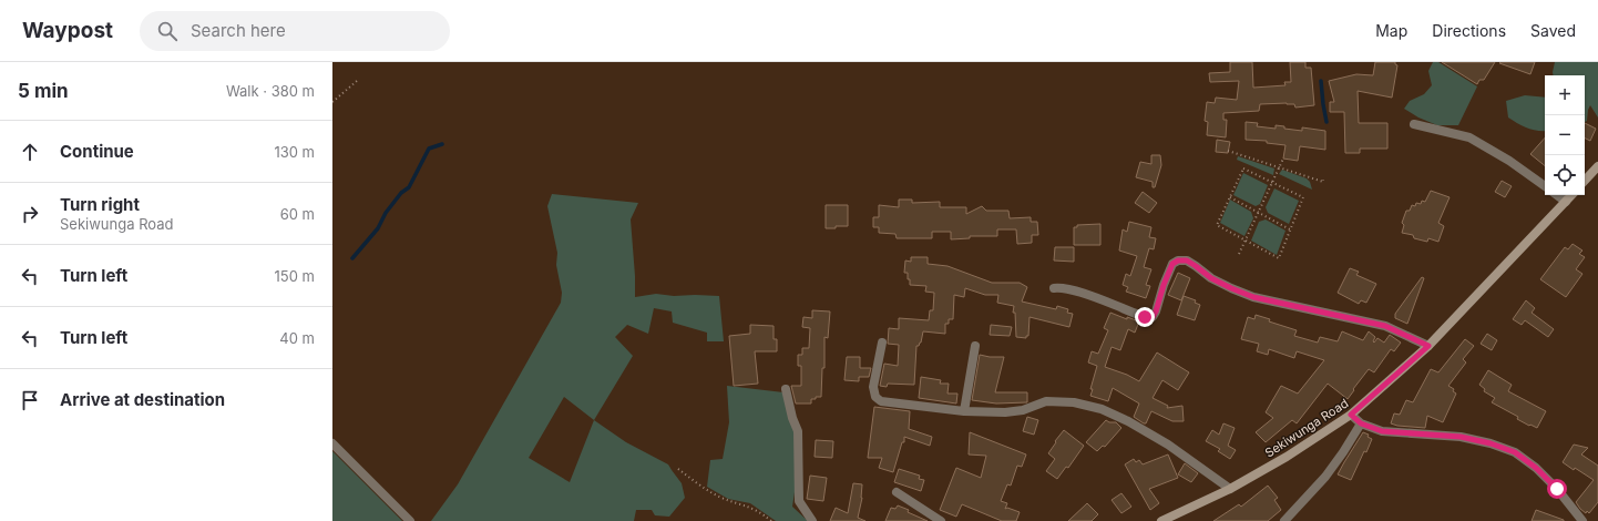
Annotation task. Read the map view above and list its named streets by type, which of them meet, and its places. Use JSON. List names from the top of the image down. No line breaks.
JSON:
{"streets":{"main road":["Sekiwunga Road"]},"page":{"header":"Waypost","search":"Search here","nav":["Map","Directions","Saved"],"heading":["5 min","Walk · 380 m"],"map_buttons":["+","−"],"list":[["Continue","130 m"],["Turn right","Sekiwunga Road","60 m"],["Turn left","150 m"],["Turn left","40 m"],"Arrive at destination"]}}
